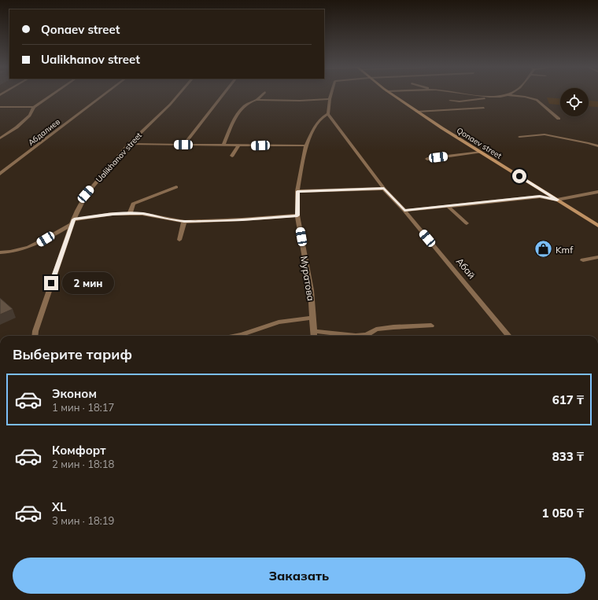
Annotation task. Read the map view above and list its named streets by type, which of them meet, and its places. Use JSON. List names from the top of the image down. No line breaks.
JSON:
{"streets":{"main road":["Qonaev street"],"street":["Абдалиев","Ualikhanov street","Абай","Муратова"]},"crossings":[["Абай","Муратова"]],"places":{"shop":["Kmf"]},"page":{"banner":["Qonaev street","Ualikhanov street"],"bubble":"2 мин","heading":"Выберите тариф","list":[{"name":"Эконом","note":"1 мин · 18:17","value":"617 ₸"},{"name":"Комфорт","note":"2 мин · 18:18","value":"833 ₸"},{"name":"XL","note":"3 мин · 18:19","value":"1 050 ₸"}],"buttons":"Заказать"}}
